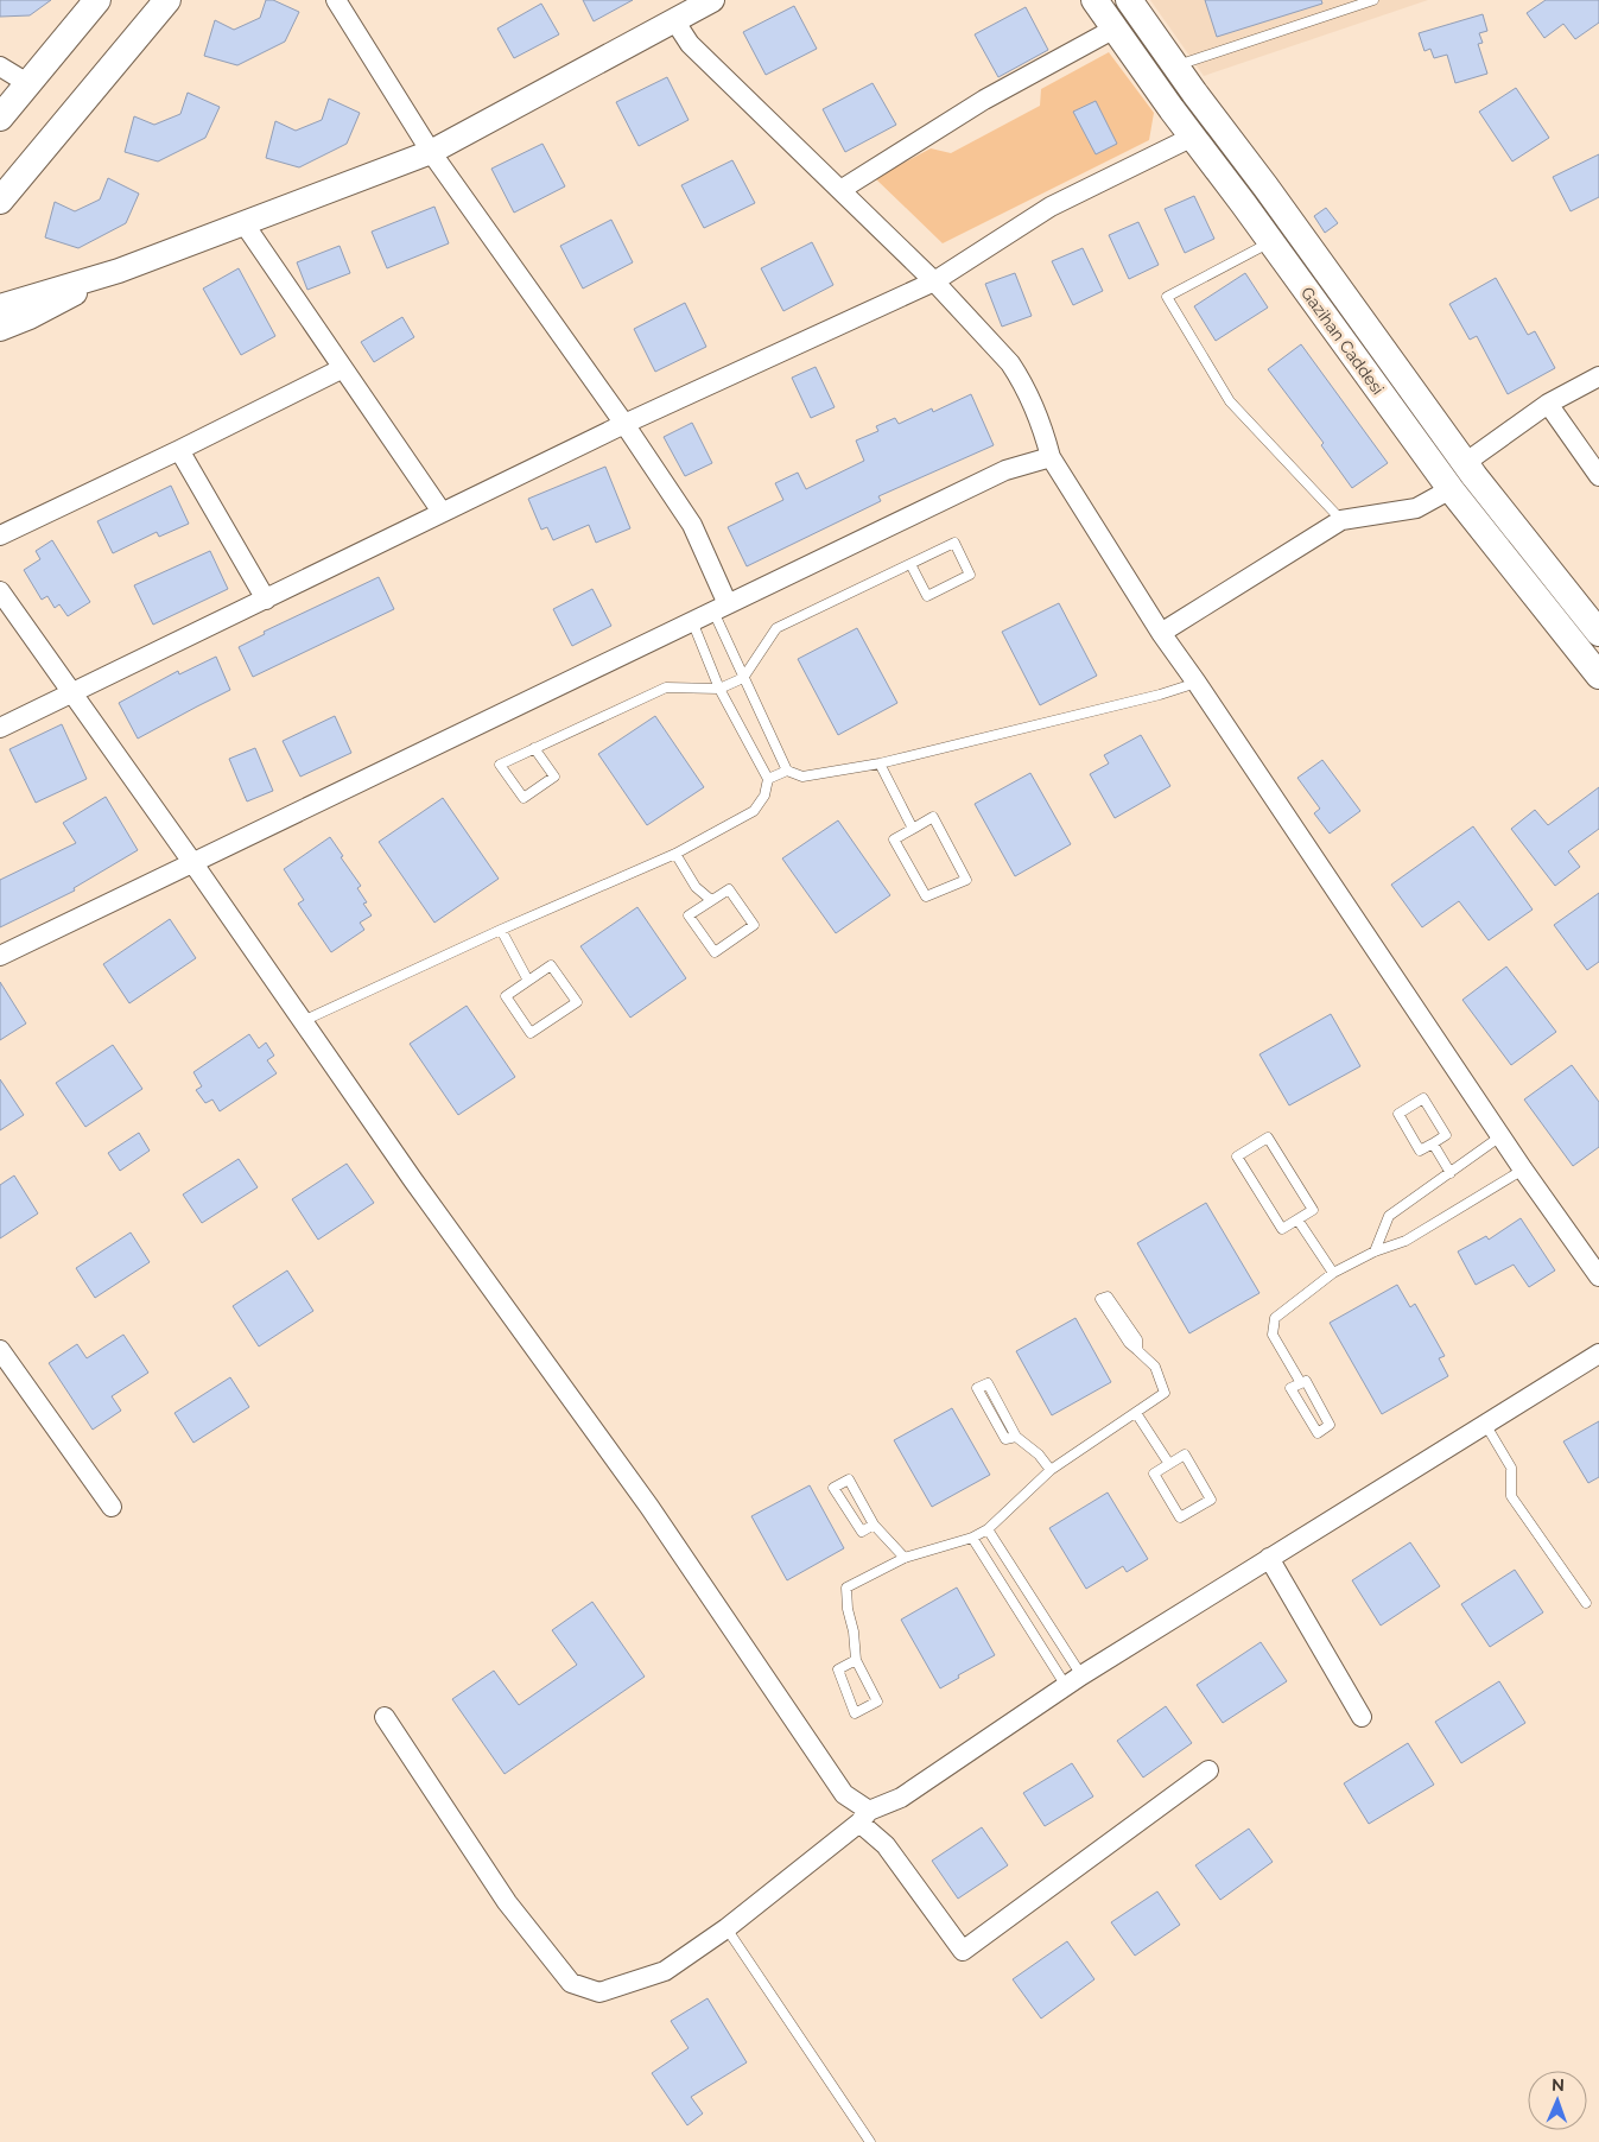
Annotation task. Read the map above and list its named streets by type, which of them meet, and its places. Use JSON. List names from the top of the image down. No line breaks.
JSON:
{"streets":{"main road":["Gazihan Caddesi"]},"north":"top"}
